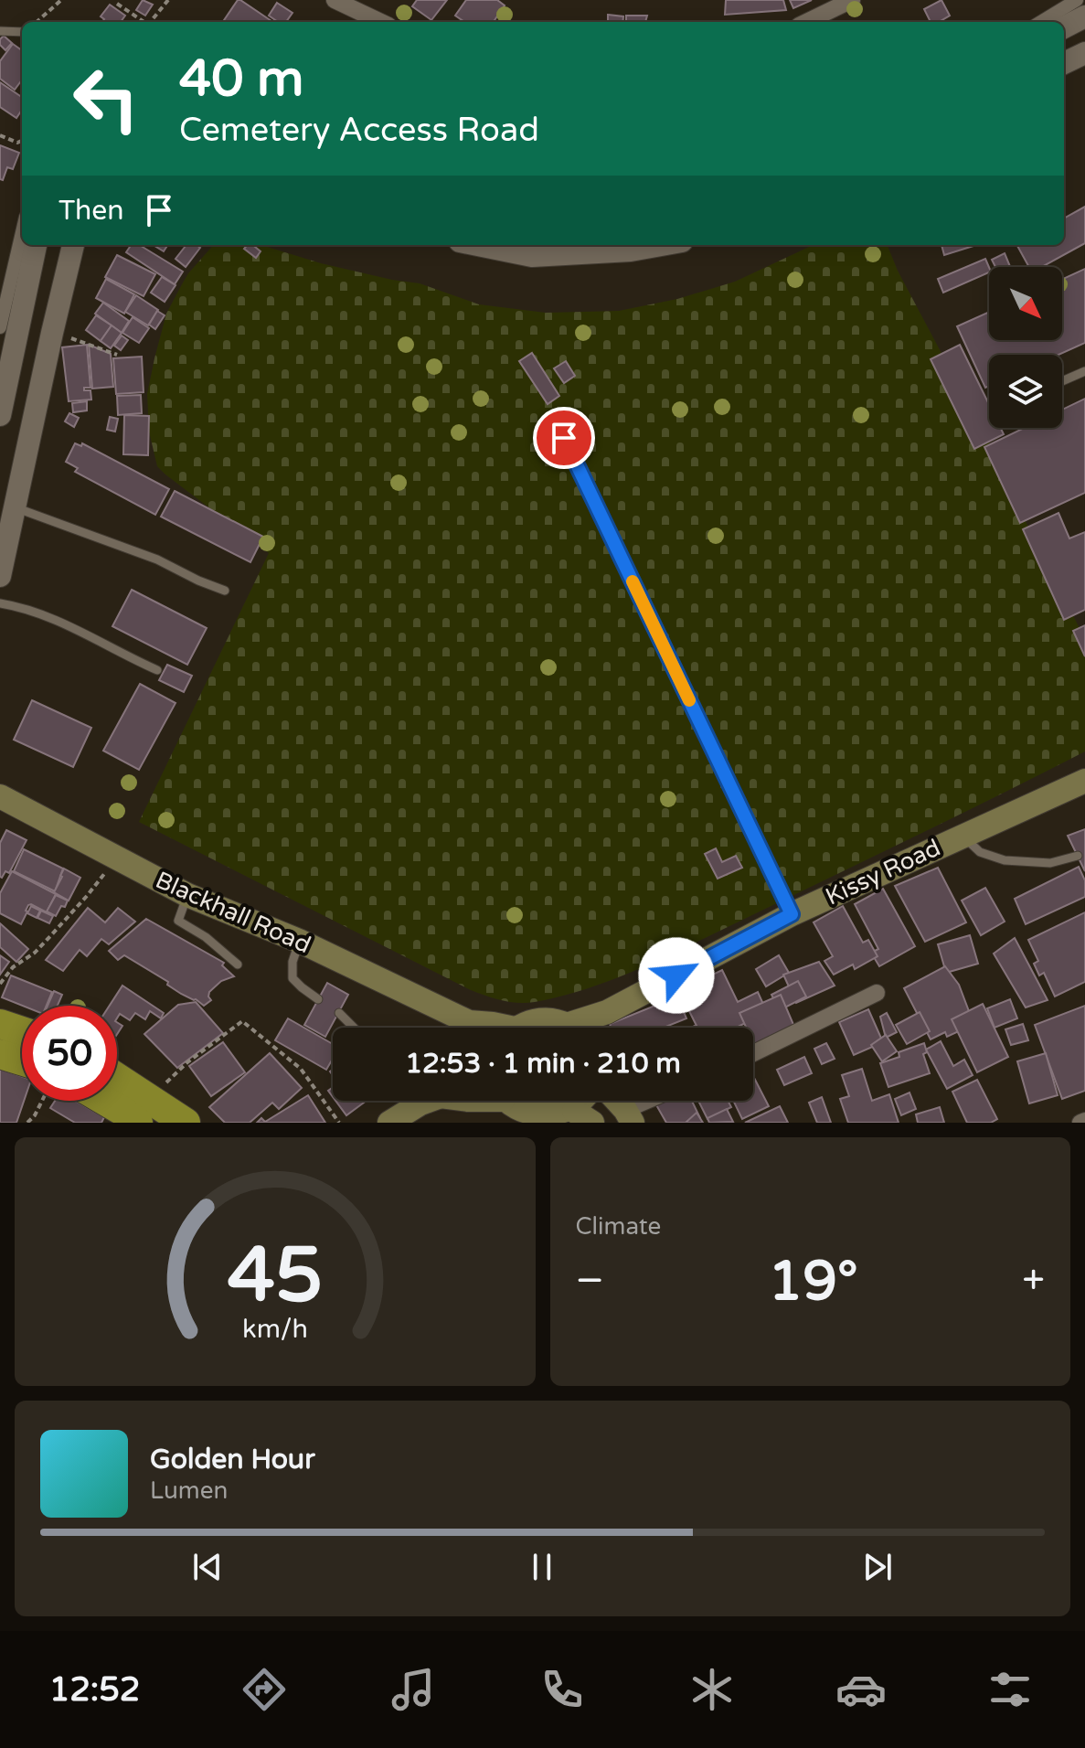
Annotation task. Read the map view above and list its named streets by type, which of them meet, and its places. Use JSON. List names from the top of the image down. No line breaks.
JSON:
{"streets":{"main road":["Kissy Road","Blackhall Road"]},"north":"bottom right","page":{"turn":["40 m","Cemetery Access Road"],"then":"Then","limit":"50","trip":"12:53 · 1 min · 210 m","tile":"Climate","heat":["−","19°","+"],"song":["Golden Hour","Lumen"],"tabs":"12:52","gauge":["45","km/h"]}}
